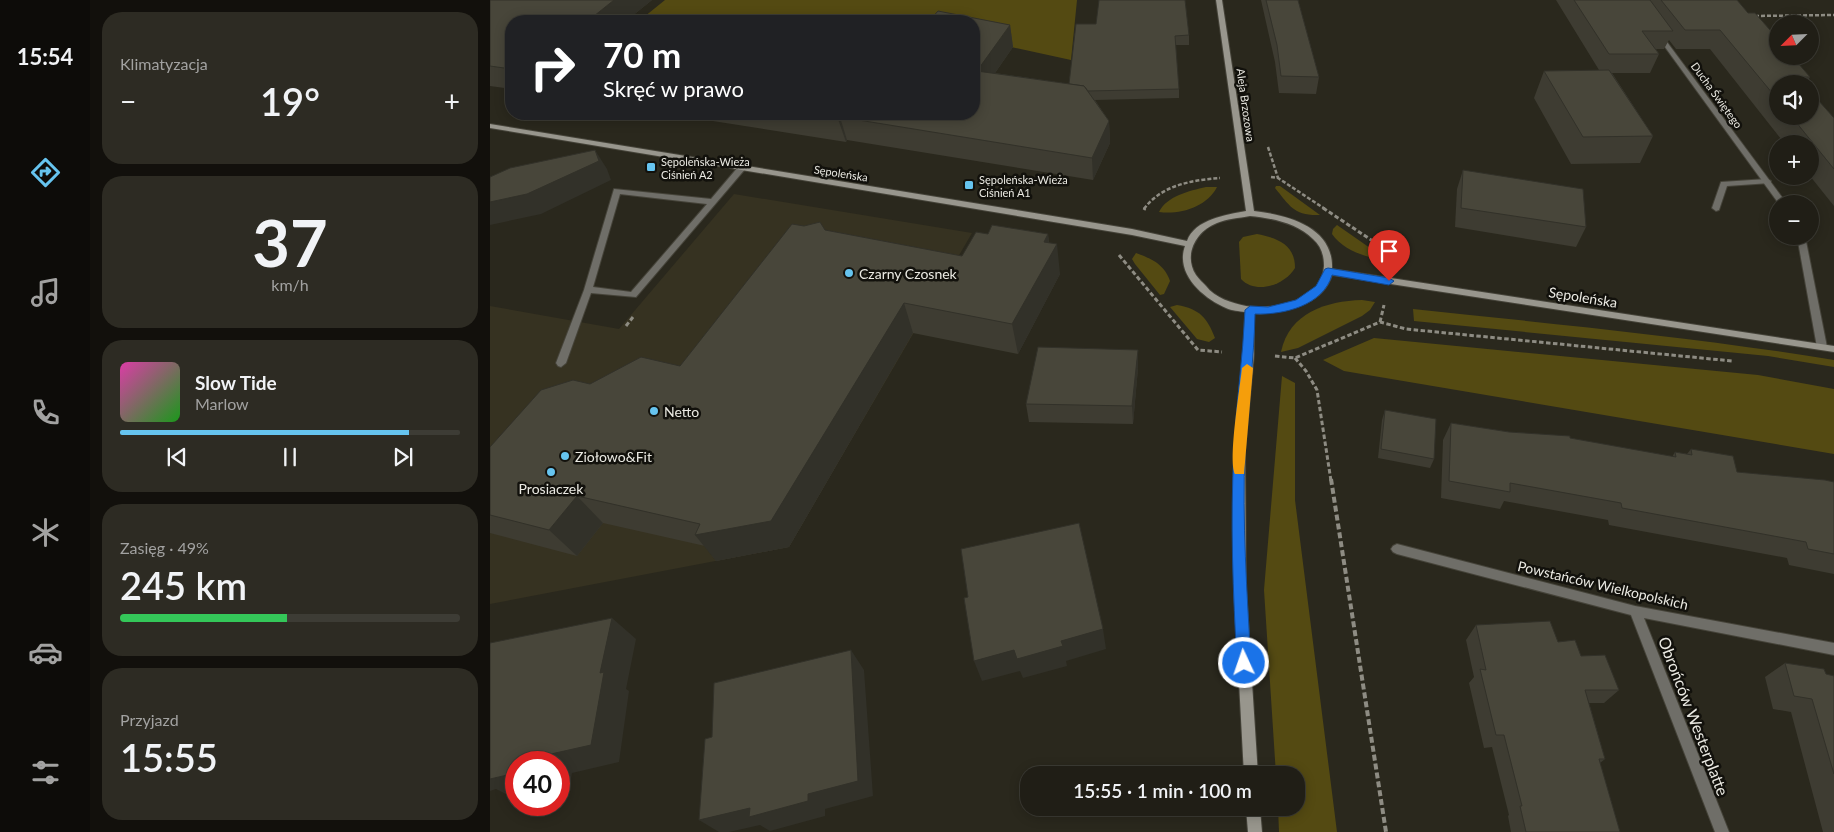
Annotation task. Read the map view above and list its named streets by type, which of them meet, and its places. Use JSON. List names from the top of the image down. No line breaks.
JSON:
{"streets":{"street":["Ducha Świętego","Aleja Brzozowa","Sępoleńska","Powstańców Wielkopolskich","Obrońców Westerplatte"]},"crossings":[["Aleja Brzozowa","Sępoleńska"],["Powstańców Wielkopolskich","Obrońców Westerplatte"]],"places":{"transit":["Sępoleńska-Wieża Ciśnień A2","Sępoleńska-Wieża Ciśnień A1"],"other":["Czarny Czosnek","Netto","Ziołowo&Fit","Prosiaczek"]},"north":"bottom left","page":{"tabs":"15:54","tile":["Klimatyzacja",["37","km/h"],["Zasięg · 49%","245 km"],["Przyjazd","15:55"]],"map_buttons":["+","−"],"turn":["70 m","Skręć w prawo"],"heat":["−","19°","+"],"song":["Slow Tide","Marlow"],"limit":"40","trip":"15:55 · 1 min · 100 m"}}
